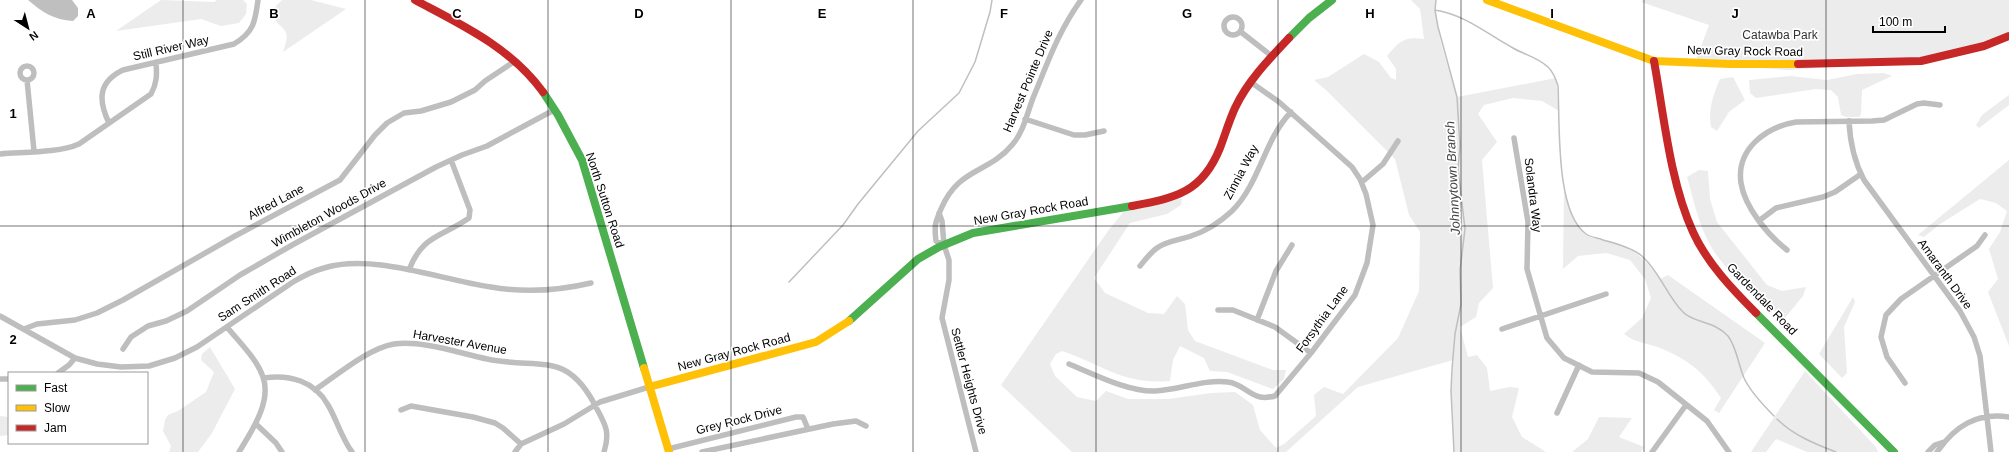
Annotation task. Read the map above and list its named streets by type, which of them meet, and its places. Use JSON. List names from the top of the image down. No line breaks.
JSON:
{"streets":{"street":["Still River Way","New Gray Rock Road","Harvest Pointe Drive","Zinnia Way","Solandra Way","North Sutton Road","Alfred Lane","Wimbleton Woods Drive","Amaranth Drive","Sam Smith Road","Gardendale Road","Forsythia Lane","Harvester Avenue","Settler Heights Drive","Grey Rock Drive"]},"crossings":[["New Gray Rock Road","North Sutton Road"],["New Gray Rock Road","Gardendale Road"],["New Gray Rock Road","Forsythia Lane"],["New Gray Rock Road","Settler Heights Drive"],["Harvest Pointe Drive","Settler Heights Drive"],["Zinnia Way","Forsythia Lane"],["North Sutton Road","Alfred Lane"],["North Sutton Road","Wimbleton Woods Drive"],["North Sutton Road","Grey Rock Drive"],["Alfred Lane","Sam Smith Road"]],"water":["Johnnytown Branch"],"parks":["Catawba Park"],"legend":["Fast","Slow","Jam"],"scale_bar":"100 m","north":"bottom right","grid":{"columns":["A","B","C","D","E","F","G","H","I","J"],"rows":["1","2"]}}
